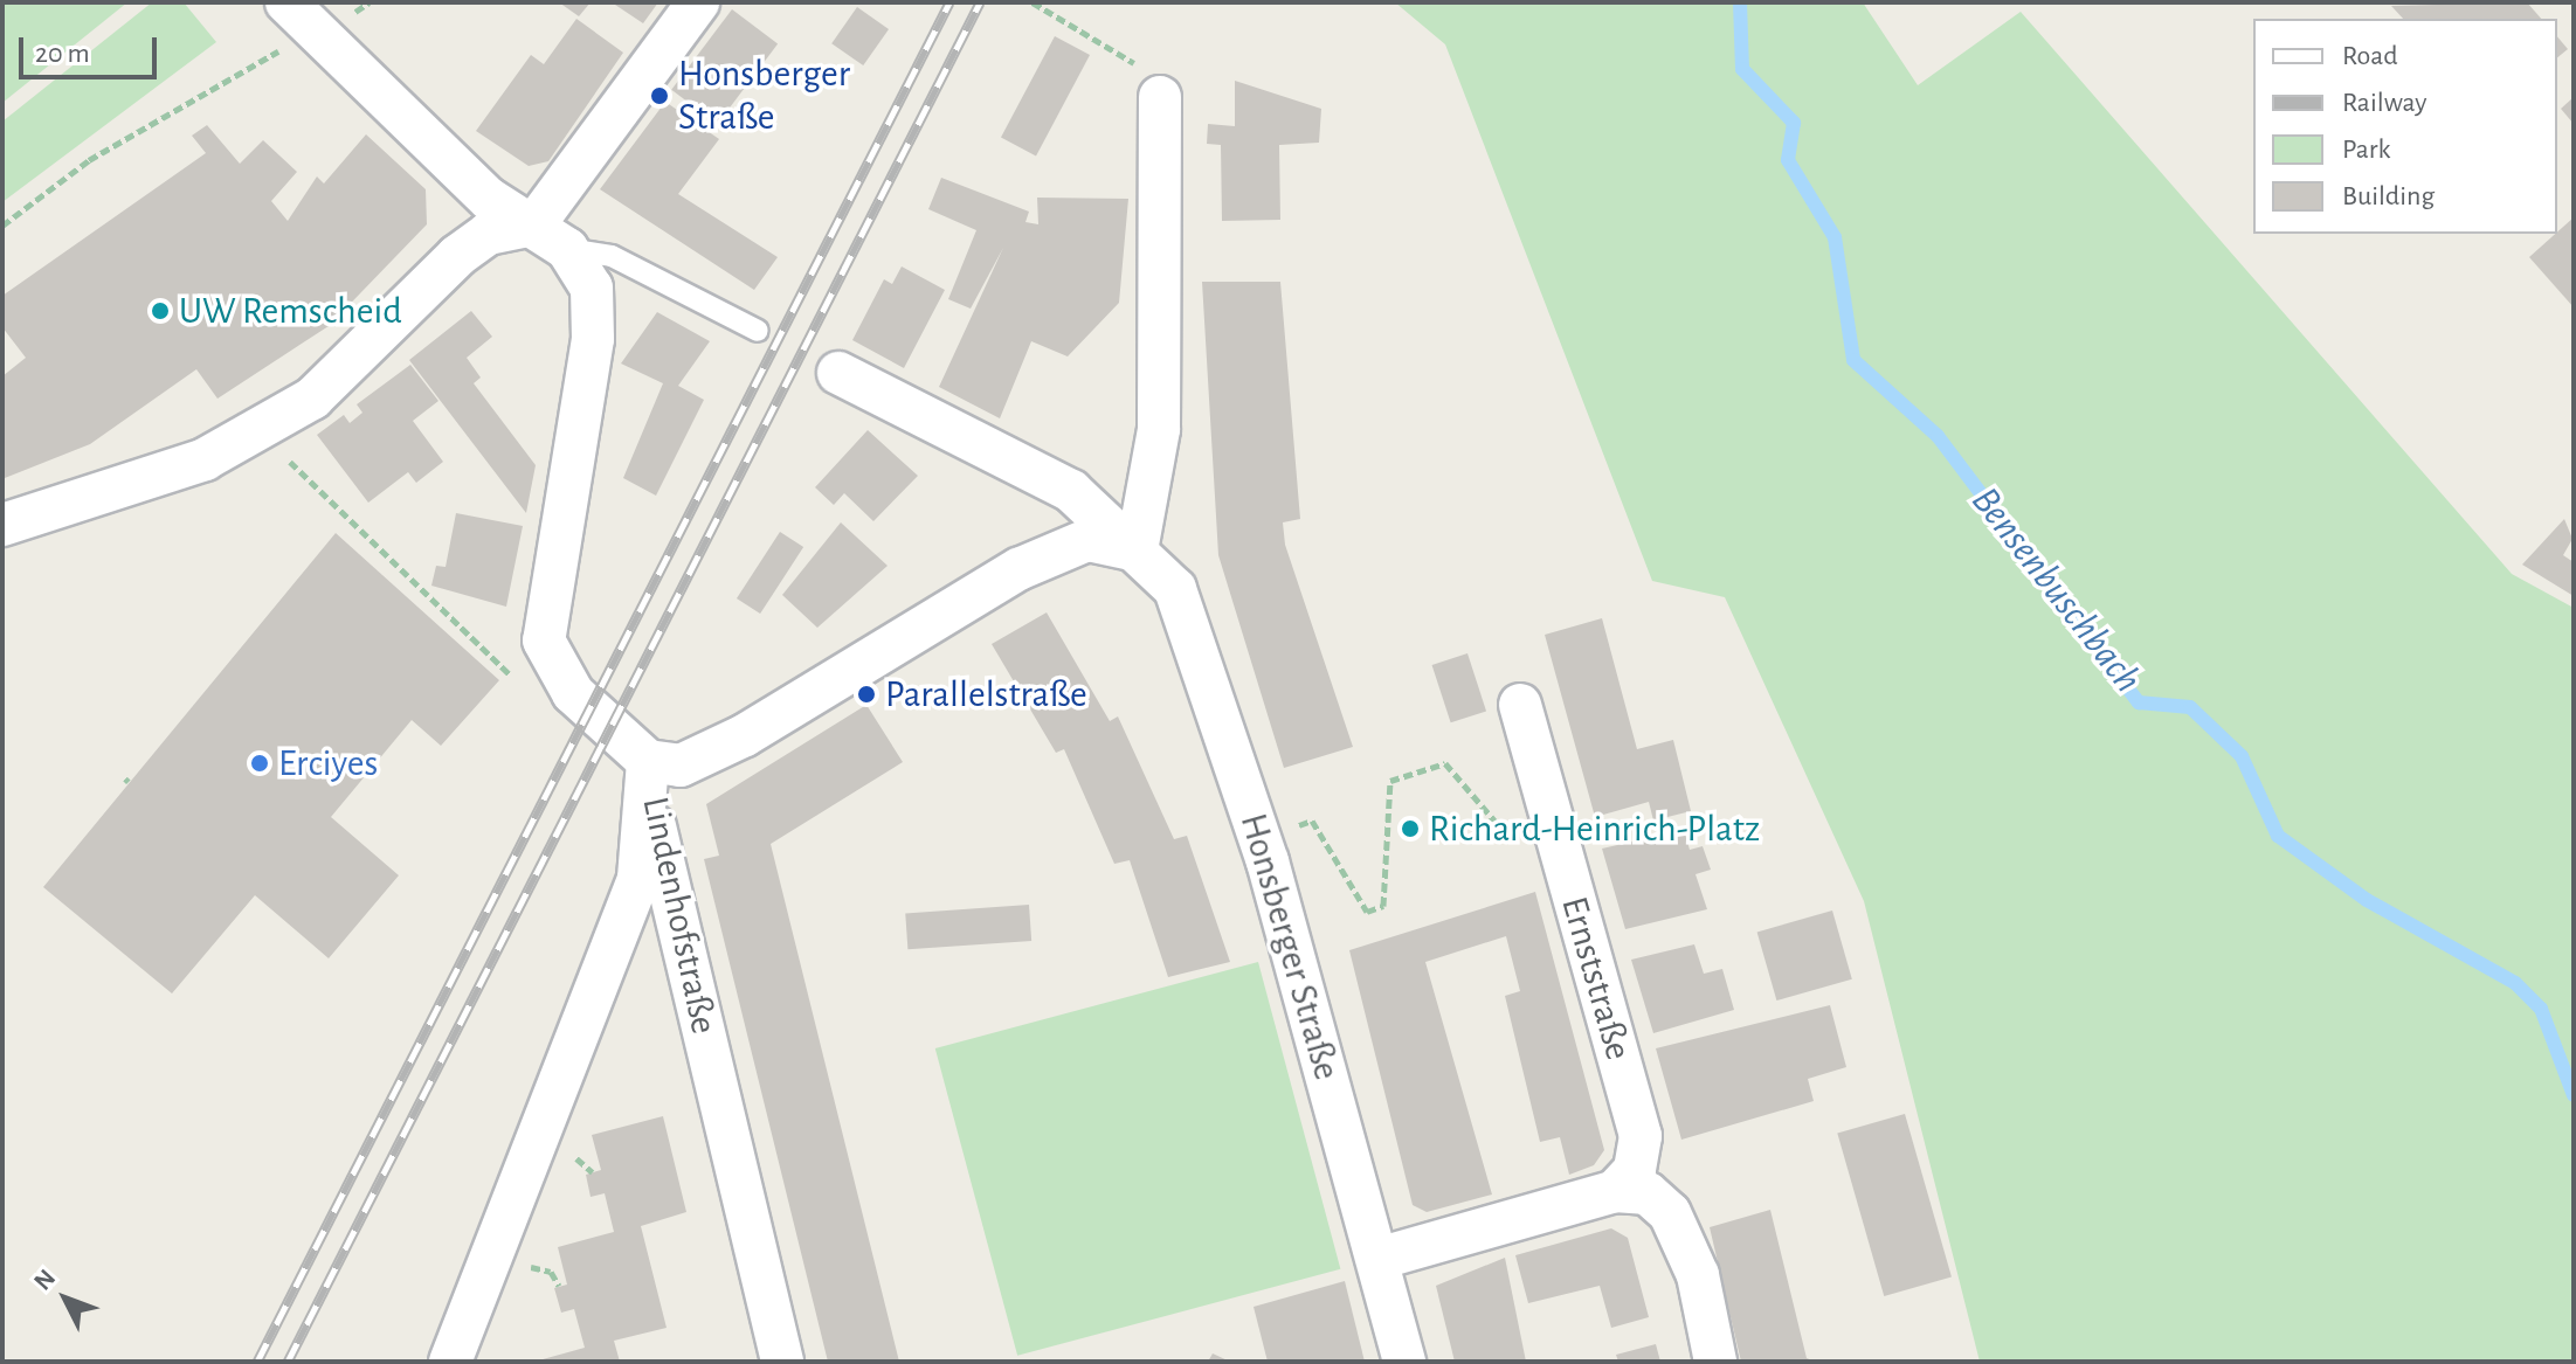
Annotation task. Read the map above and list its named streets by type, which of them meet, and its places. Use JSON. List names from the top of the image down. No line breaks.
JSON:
{"streets":{"street":["Lindenhofstraße","Honsberger Straße","Ernststraße"]},"water":["Bensenbuschbach"],"places":["Honsberger Straße","UW Remscheid","Parallelstraße","Erciyes","Richard-Heinrich-Platz"],"legend":["Road","Railway","Park","Building"],"scale_bar":"20 m","north":"top left"}
